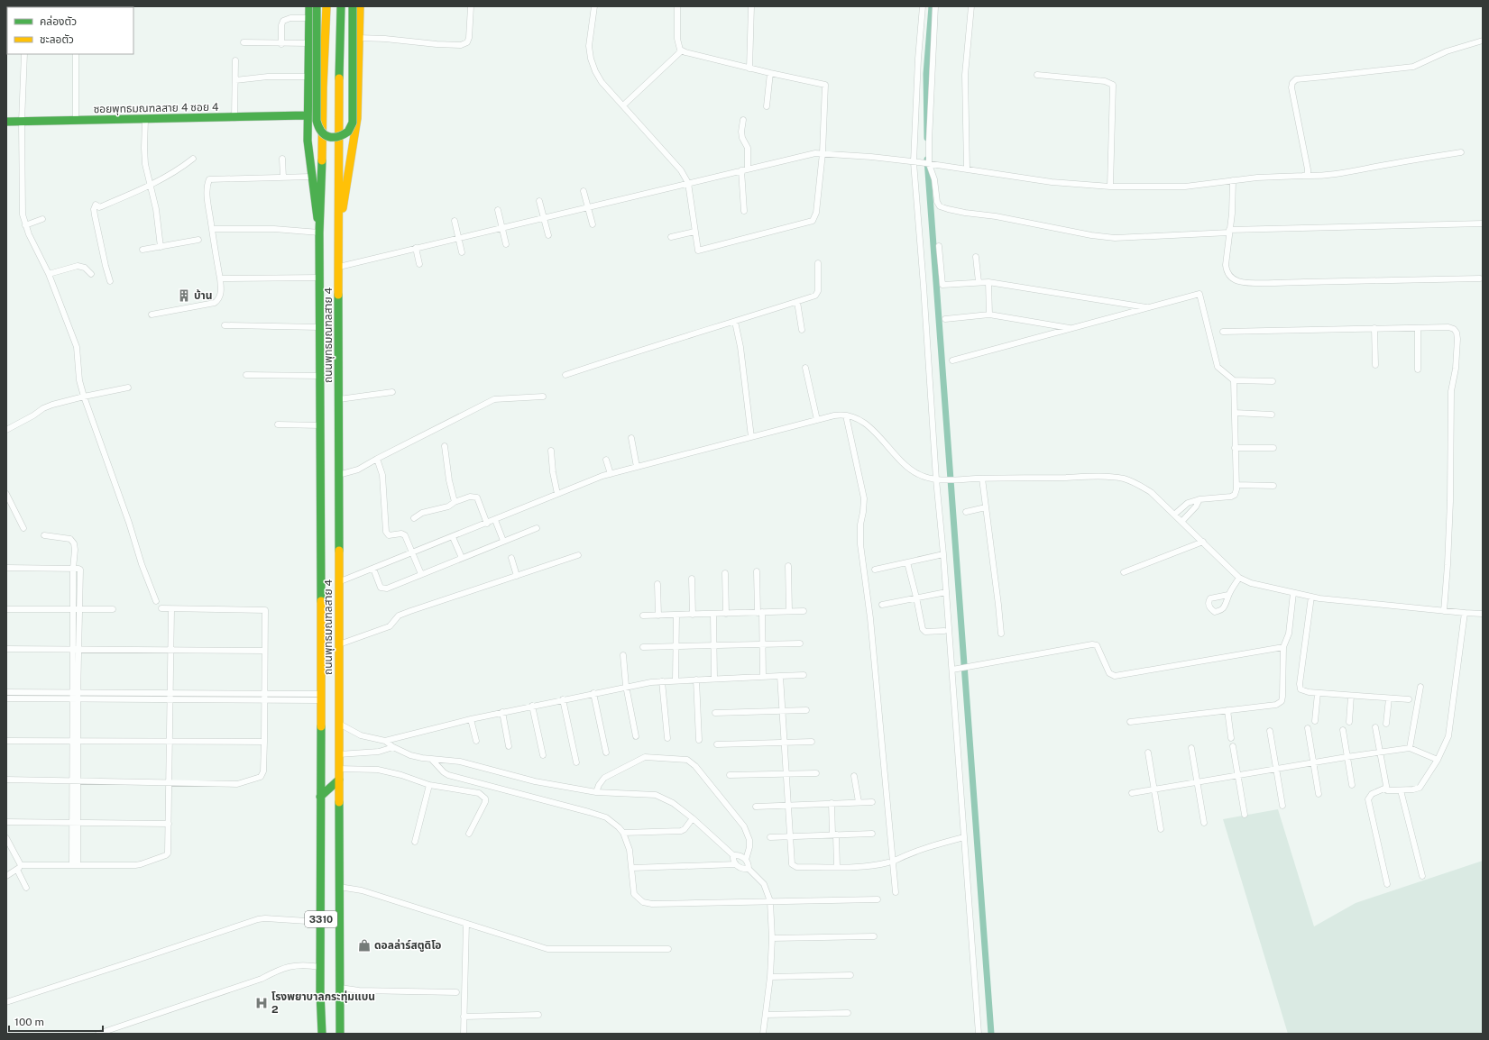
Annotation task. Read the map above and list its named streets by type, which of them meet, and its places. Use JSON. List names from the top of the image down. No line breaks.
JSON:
{"streets":{"main road":["ซอยพุทธมณฑลสาย 4 ซอย 4","ถนนพุทธมณฑลสาย 4","3310"]},"crossings":[["ซอยพุทธมณฑลสาย 4 ซอย 4","ถนนพุทธมณฑลสาย 4"]],"places":{"building":["บ้าน"],"shop":["ดอลล่าร์สตูดิโอ"],"hospital":["โรงพยาบาลกระทุ่มแบน 2"]},"legend":["คล่องตัว","ชะลอตัว"],"scale_bar":"100 m"}
